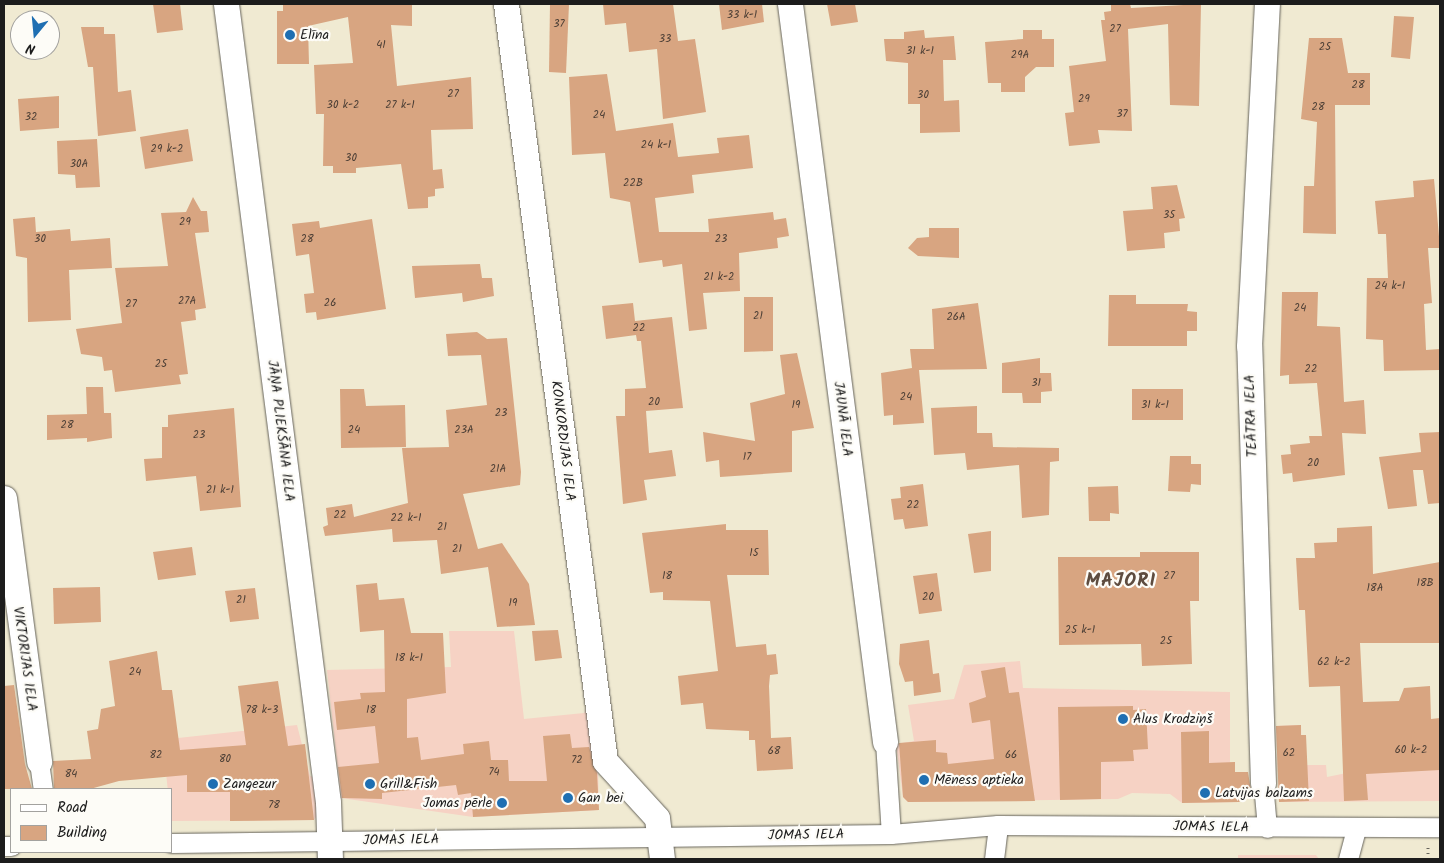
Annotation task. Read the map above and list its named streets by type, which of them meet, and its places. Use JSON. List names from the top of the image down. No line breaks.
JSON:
{"streets":{"street":["TEĀTRA IELA","JAUNĀ IELA","JĀŅA PLIEKŠĀNA IELA","KONKORDIJAS IELA","VIKTORIJAS IELA","JOMAS IELA"]},"crossings":[["TEĀTRA IELA","JOMAS IELA"],["JAUNĀ IELA","JOMAS IELA"],["JĀŅA PLIEKŠĀNA IELA","JOMAS IELA"],["KONKORDIJAS IELA","JOMAS IELA"]],"districts":["MAJORI"],"places":["Elīna","Alus Krodziņš","Mēness aptieka","Zangezur","Grill&Fish","Latvijas balzams","Gan bei","Jomas pērle"],"house_numbers":["33 k-1","37","27","33","41","25","31 k-1","29A","28","27","30","29","30 k-2","27 k-1","28","37","24","32","24 k-1","29 k-2","30","30A","22B","35","29","30","28","23","21 k-2","24 k-1","27A","26","27","24","21","26A","22","25","22","31","24","20","19","31 k-1","23","28","24","23A","23","17","20","21A","21 k-1","22","22","22 k-1","21","21","15","18","27","18B","18A","20","21","19","25 k-1","25","18 k-1","62 k-2","24","78 k-3","18","60 k-2","68","62","82","66","80","72","74","84","78"],"legend":["Road","Building"],"north":"bottom"}
